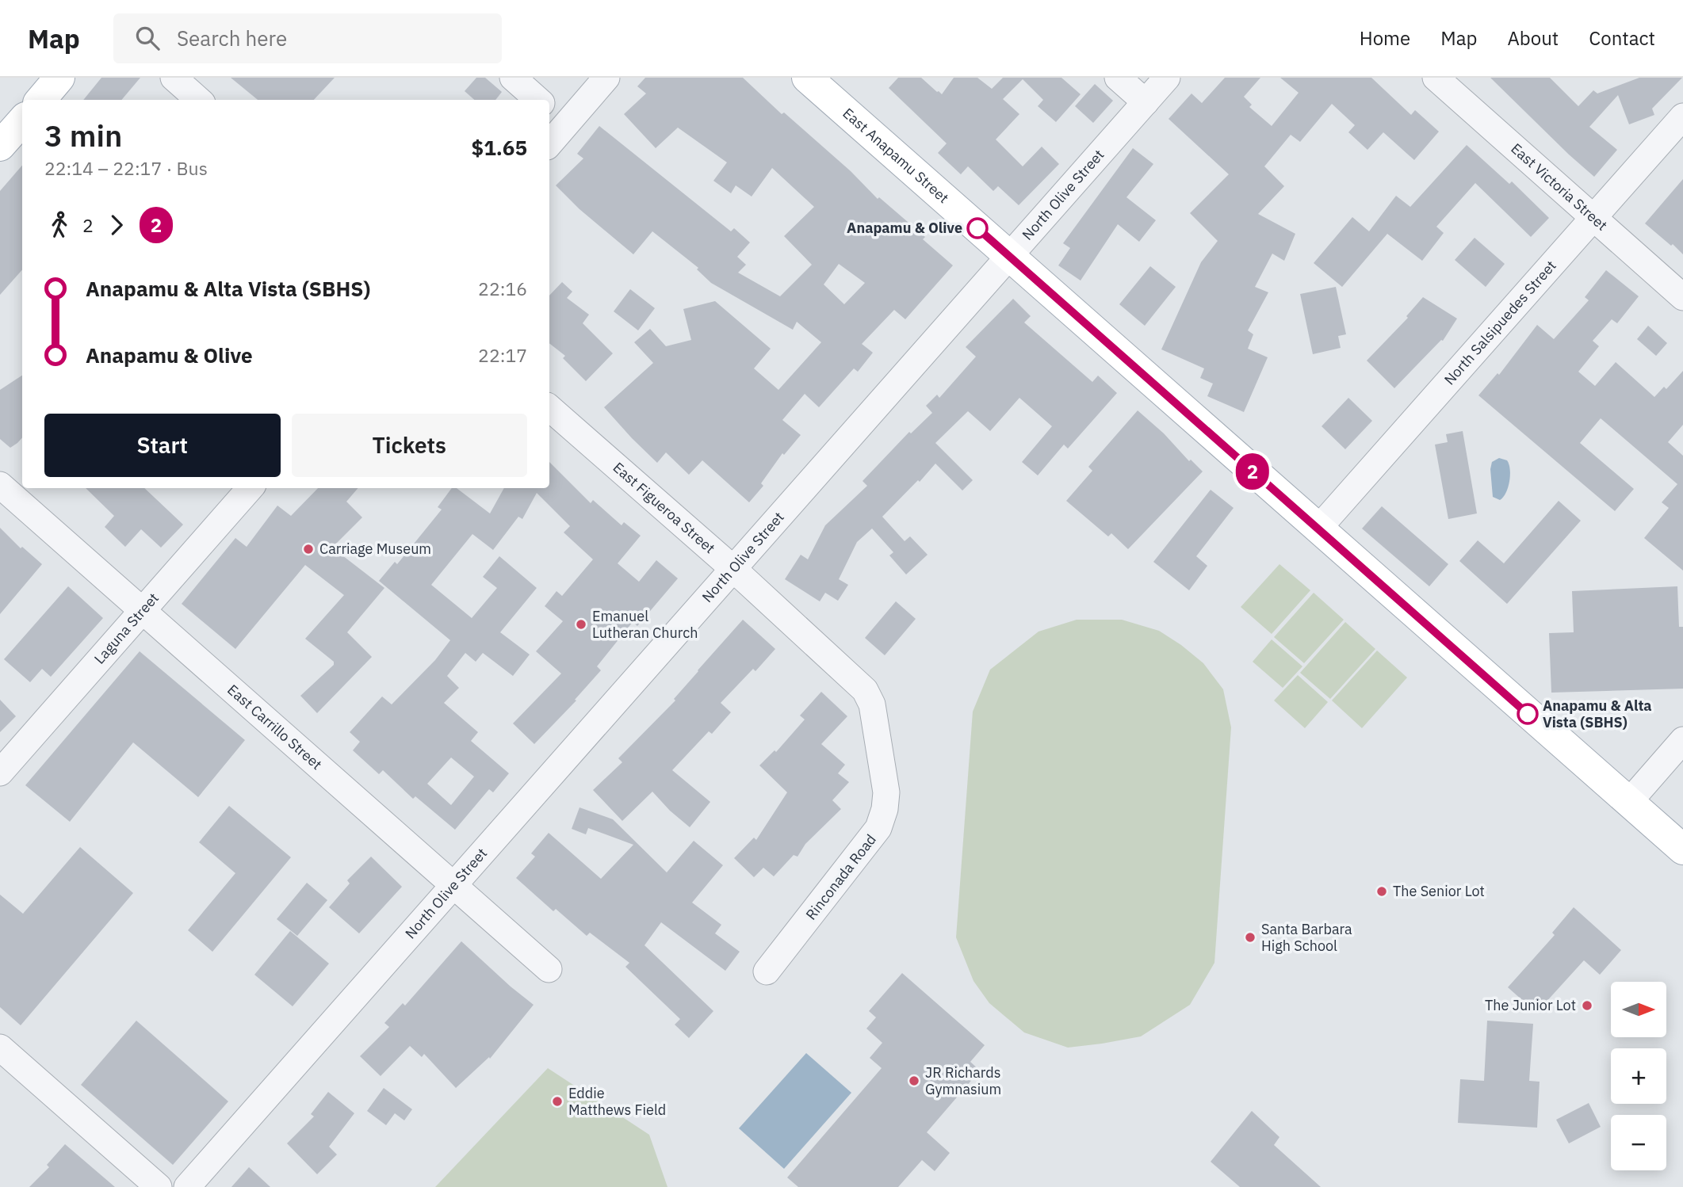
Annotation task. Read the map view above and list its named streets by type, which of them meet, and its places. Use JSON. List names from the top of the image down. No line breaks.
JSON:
{"streets":{"main road":["East Anapamu Street"],"street":["East Victoria Street","North Olive Street","North Salsipuedes Street","East Figueroa Street","Laguna Street","East Carrillo Street","Rinconada Road"]},"crossings":[["East Anapamu Street","North Olive Street"],["East Anapamu Street","North Salsipuedes Street"],["East Victoria Street","North Salsipuedes Street"],["North Olive Street","East Figueroa Street"],["North Olive Street","East Carrillo Street"],["East Figueroa Street","Rinconada Road"],["Laguna Street","East Carrillo Street"]],"places":["Anapamu & Olive","Carriage Museum","Emanuel Lutheran Church","Anapamu & Alta Vista (SBHS)","The Senior Lot","Santa Barbara High School","The Junior Lot","JR Richards Gymnasium","Eddie Matthews Field"],"lines":["bus line 2"],"north":"right","page":{"header":"Map","search":"Search here","nav":["Home","Map","About","Contact"],"on_map":"2","heading":["3 min","22:14 – 22:17 · Bus","$1.65"],"legs":["2","2"],"list":[{"name":"Anapamu & Alta Vista (SBHS)","value":"22:16"},{"name":"Anapamu & Olive","value":"22:17"}],"buttons":["Start","Tickets"],"map_buttons":["+","−"]}}
